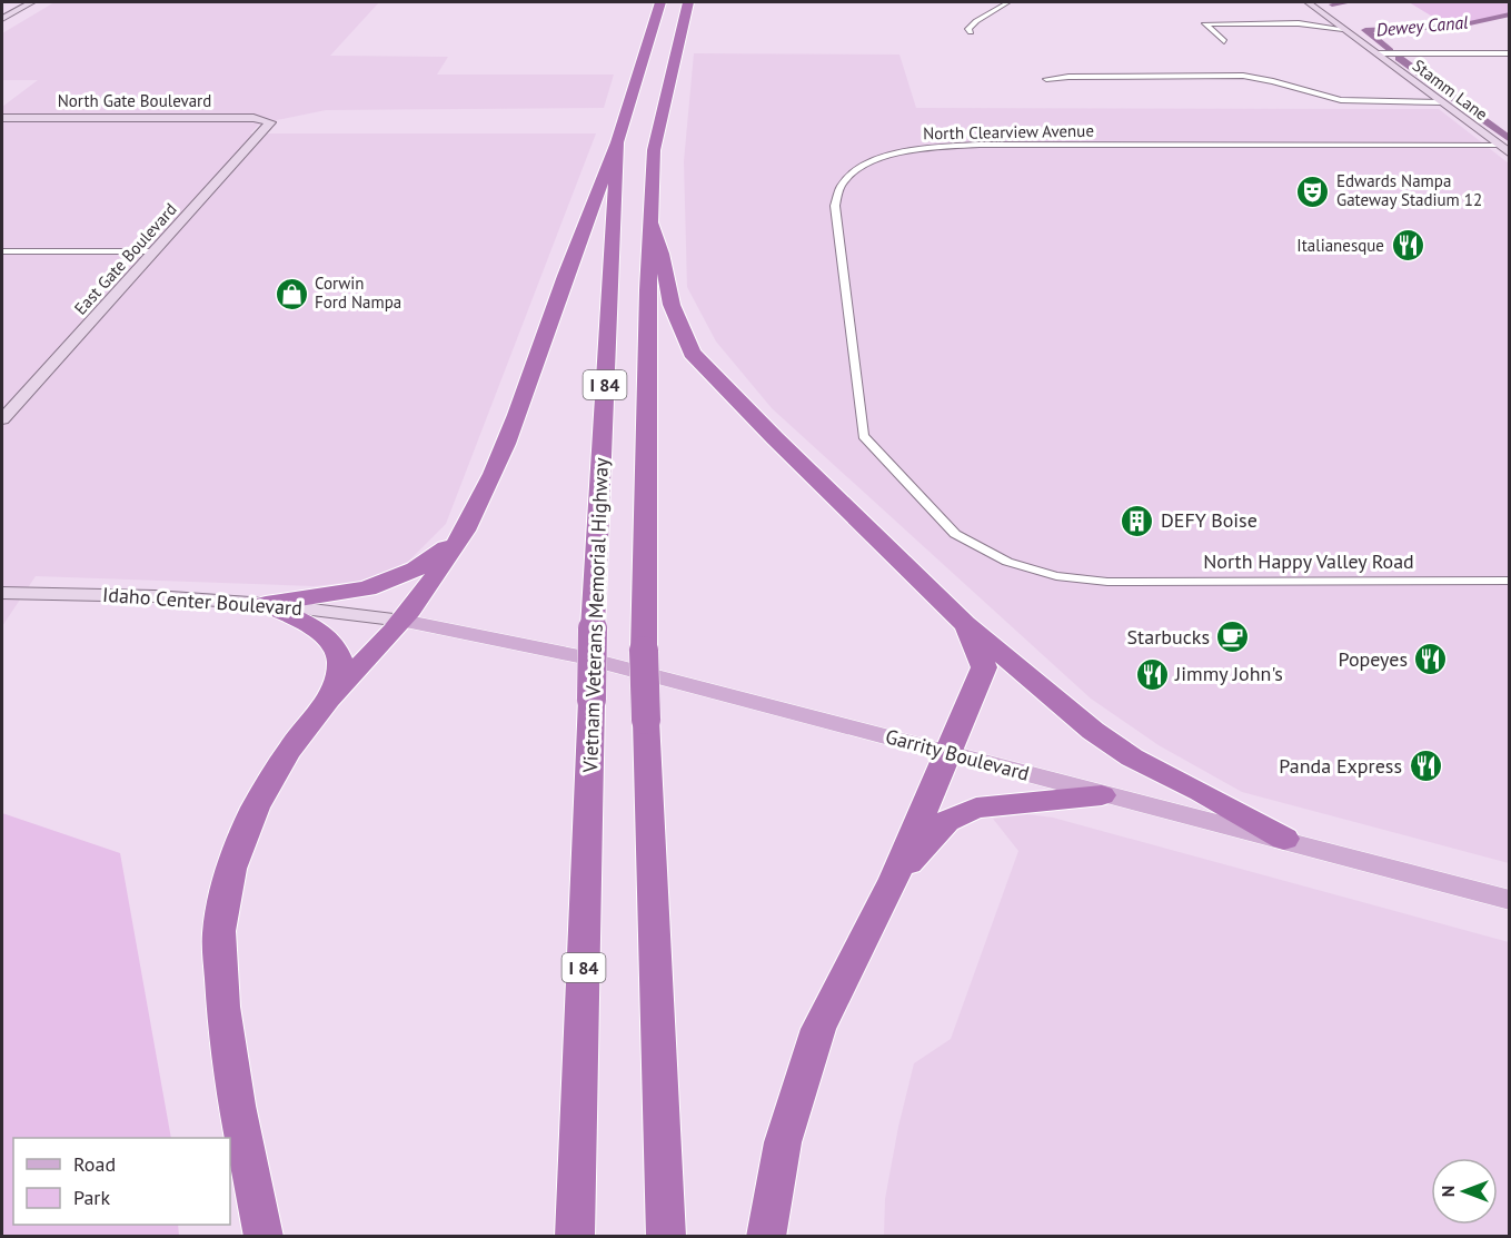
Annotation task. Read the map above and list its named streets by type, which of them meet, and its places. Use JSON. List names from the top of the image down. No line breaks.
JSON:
{"streets":{"highway":["I 84","Vietnam Veterans Memorial Highway"],"main road":["Garrity Boulevard"],"street":["Stamm Lane","North Gate Boulevard","North Clearview Avenue","East Gate Boulevard","North Happy Valley Road","Idaho Center Boulevard"]},"crossings":[["Stamm Lane","North Clearview Avenue"],["North Gate Boulevard","East Gate Boulevard"],["North Clearview Avenue","North Happy Valley Road"],["Idaho Center Boulevard","Garrity Boulevard"]],"water":["Dewey Canal"],"places":{"theatre":["Edwards Nampa Gateway Stadium 12"],"restaurant":["Italianesque","Popeyes","Jimmy John's","Panda Express"],"shop":["Corwin Ford Nampa"],"building":["DEFY Boise"],"cafe":["Starbucks"]},"legend":["Road","Park"],"north":"left"}
